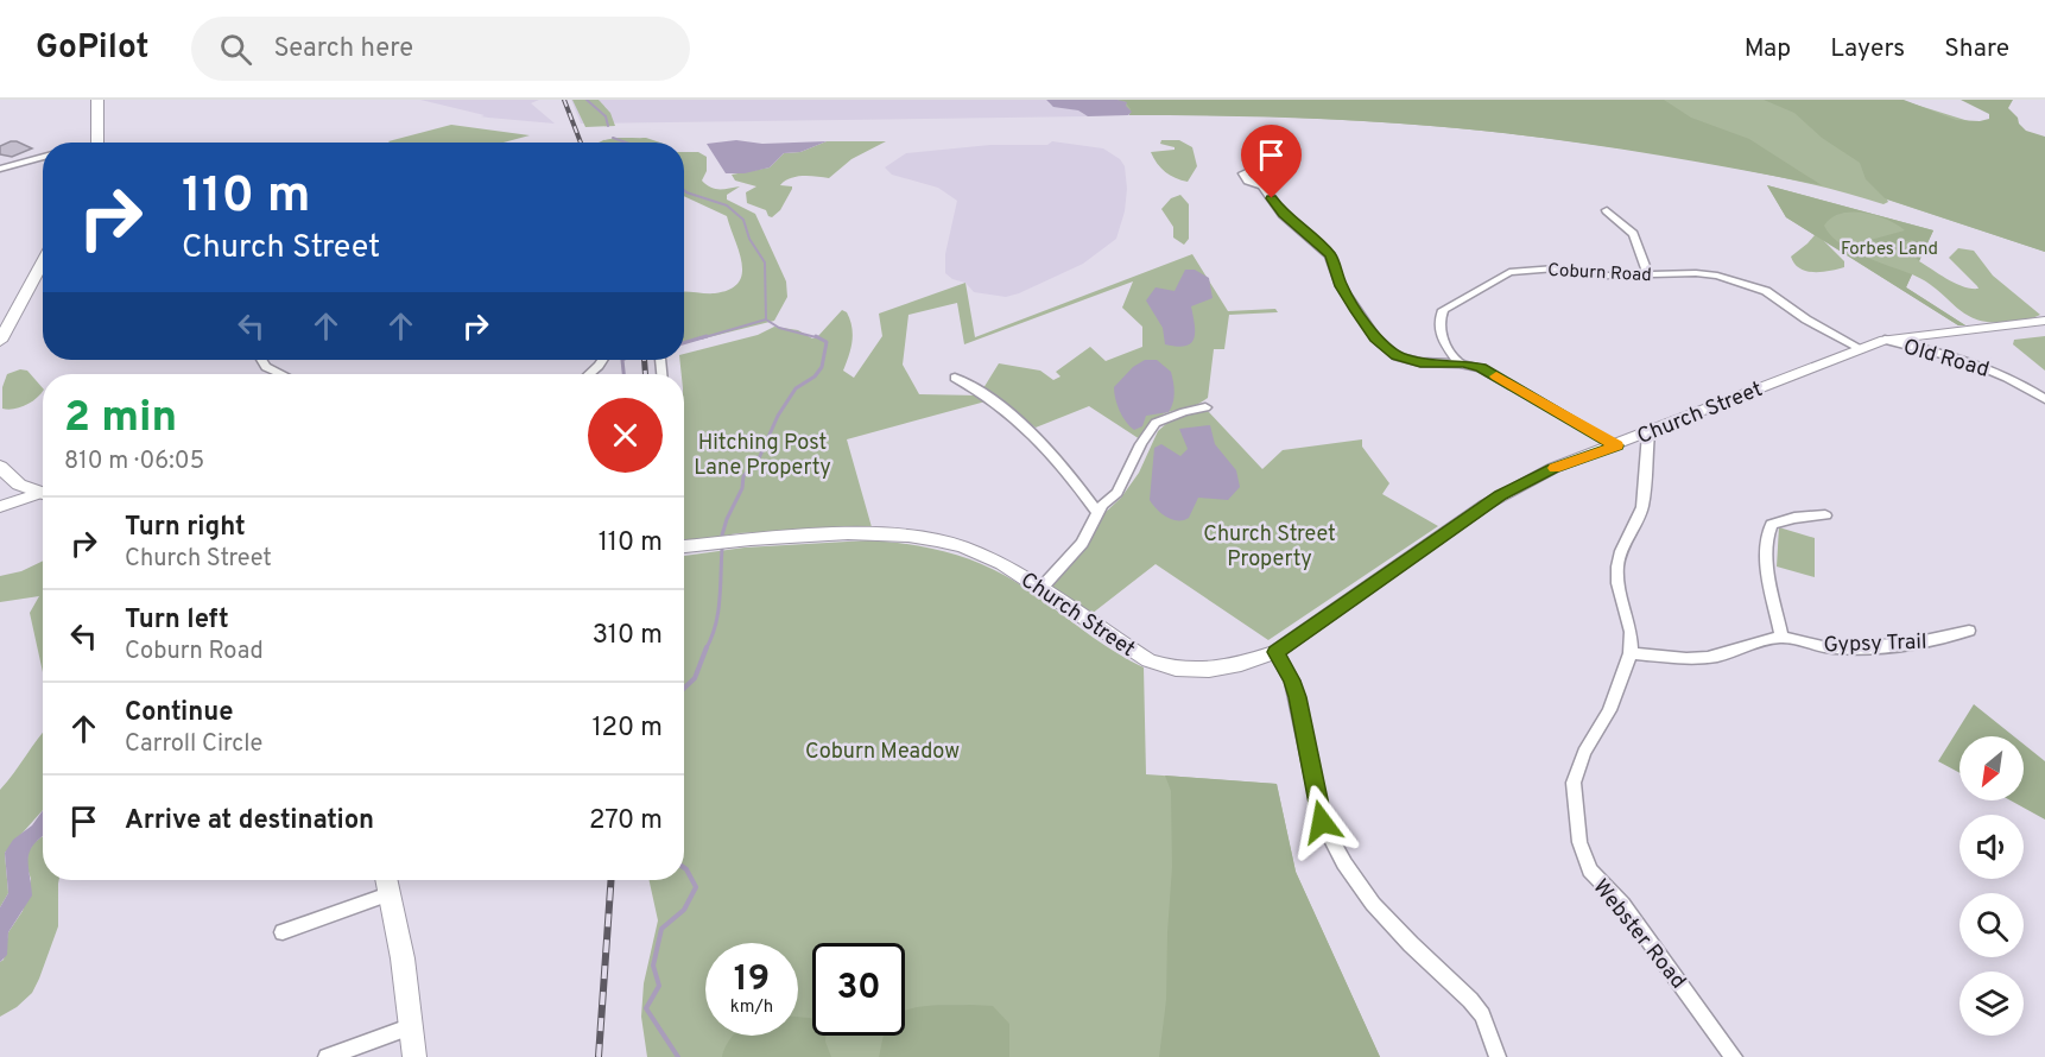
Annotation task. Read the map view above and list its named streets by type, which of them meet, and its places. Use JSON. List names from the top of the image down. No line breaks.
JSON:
{"streets":{"street":["Coburn Road","Old Road","Church Street","Gypsy Trail","Webster Road"]},"crossings":[["Coburn Road","Church Street"],["Old Road","Church Street"],["Church Street","Webster Road"],["Gypsy Trail","Webster Road"]],"parks":["Forbes Land","Hitching Post Lane Property","Church Street Property","Coburn Meadow"],"north":"bottom left","page":{"header":"GoPilot","search":"Search here","nav":["Map","Layers","Share"],"turn":["110 m","Church Street"],"heading":["2 min","810 m · 06:05"],"list":[{"name":"Turn right","note":"Church Street","value":"110 m"},{"name":"Turn left","note":"Coburn Road","value":"310 m"},{"name":"Continue","note":"Carroll Circle","value":"120 m"},{"name":"Arrive at destination","value":"270 m"}],"speed":"19 km/h","limit":"30"}}
